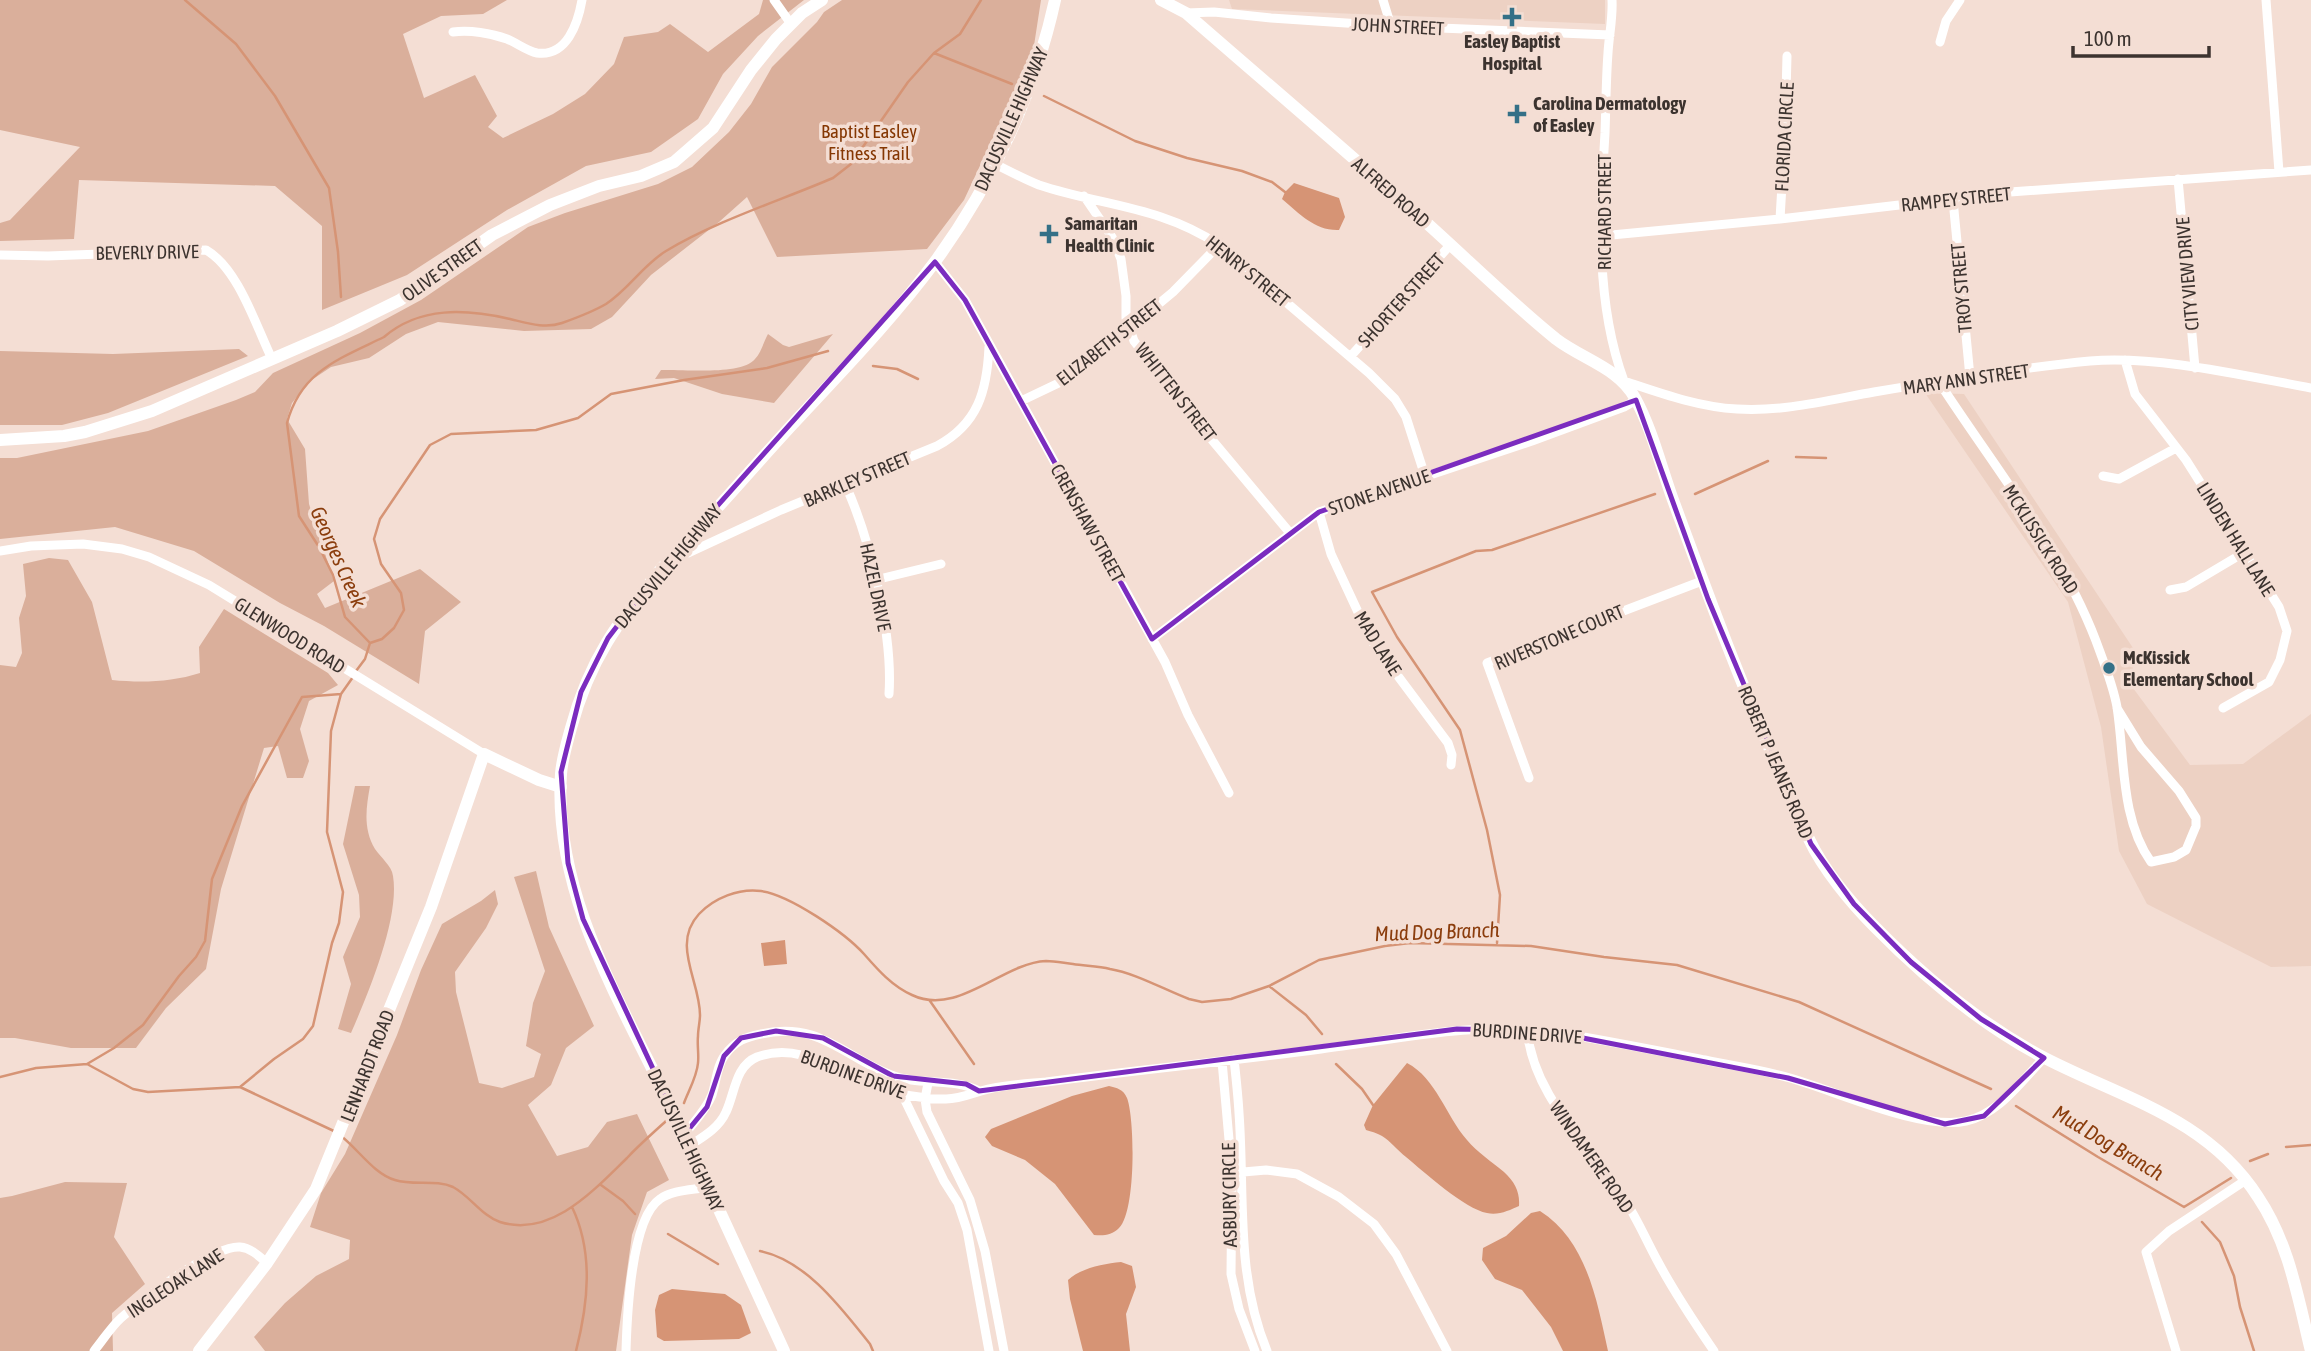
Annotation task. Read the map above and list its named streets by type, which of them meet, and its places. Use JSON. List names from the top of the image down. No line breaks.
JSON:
{"streets":{"street":["JOHN STREET","DACUSVILLE HIGHWAY","FLORIDA CIRCLE","ALFRED ROAD","RAMPEY STREET","RICHARD STREET","BEVERLY DRIVE","OLIVE STREET","HENRY STREET","CITY VIEW DRIVE","TROY STREET","SHORTER STREET","ELIZABETH STREET","MARY ANN STREET","WHITTEN STREET","BARKLEY STREET","STONE AVENUE","CRENSHAW STREET","MCKLISSICK ROAD","LINDEN HALL LANE","HAZEL DRIVE","GLENWOOD ROAD","RIVERSTONE COURT","MAD LANE","ROBERT P JEANES ROAD","BURDINE DRIVE","LENHARDT ROAD","WINDAMERE ROAD","ASBURY CIRCLE","INGLEOAK LANE"]},"crossings":[["JOHN STREET","ALFRED ROAD"],["JOHN STREET","RICHARD STREET"],["DACUSVILLE HIGHWAY","HENRY STREET"],["DACUSVILLE HIGHWAY","BARKLEY STREET"],["DACUSVILLE HIGHWAY","CRENSHAW STREET"],["DACUSVILLE HIGHWAY","GLENWOOD ROAD"],["DACUSVILLE HIGHWAY","BURDINE DRIVE"],["FLORIDA CIRCLE","RAMPEY STREET"],["ALFRED ROAD","RICHARD STREET"],["ALFRED ROAD","SHORTER STREET"],["ALFRED ROAD","MARY ANN STREET"],["ALFRED ROAD","ROBERT P JEANES ROAD"],["RAMPEY STREET","RICHARD STREET"],["RAMPEY STREET","CITY VIEW DRIVE"],["RAMPEY STREET","TROY STREET"],["RICHARD STREET","MARY ANN STREET"],["RICHARD STREET","ROBERT P JEANES ROAD"],["BEVERLY DRIVE","OLIVE STREET"],["HENRY STREET","SHORTER STREET"],["HENRY STREET","ELIZABETH STREET"],["HENRY STREET","WHITTEN STREET"],["HENRY STREET","STONE AVENUE"],["CITY VIEW DRIVE","MARY ANN STREET"],["TROY STREET","MARY ANN STREET"],["ELIZABETH STREET","WHITTEN STREET"],["ELIZABETH STREET","CRENSHAW STREET"],["MARY ANN STREET","MCKLISSICK ROAD"],["MARY ANN STREET","LINDEN HALL LANE"],["MARY ANN STREET","ROBERT P JEANES ROAD"],["WHITTEN STREET","STONE AVENUE"],["BARKLEY STREET","CRENSHAW STREET"],["BARKLEY STREET","HAZEL DRIVE"],["STONE AVENUE","CRENSHAW STREET"],["STONE AVENUE","MAD LANE"],["STONE AVENUE","ROBERT P JEANES ROAD"],["GLENWOOD ROAD","LENHARDT ROAD"],["RIVERSTONE COURT","ROBERT P JEANES ROAD"],["ROBERT P JEANES ROAD","BURDINE DRIVE"],["BURDINE DRIVE","WINDAMERE ROAD"],["BURDINE DRIVE","ASBURY CIRCLE"],["LENHARDT ROAD","INGLEOAK LANE"]],"water":["Georges Creek","Mud Dog Branch"],"parks":["Baptist Easley Fitness Trail"],"places":{"health":["Easley Baptist Hospital","Carolina Dermatology of Easley","Samaritan Health Clinic"],"other":["McKissick Elementary School"]},"scale_bar":"100 m"}
